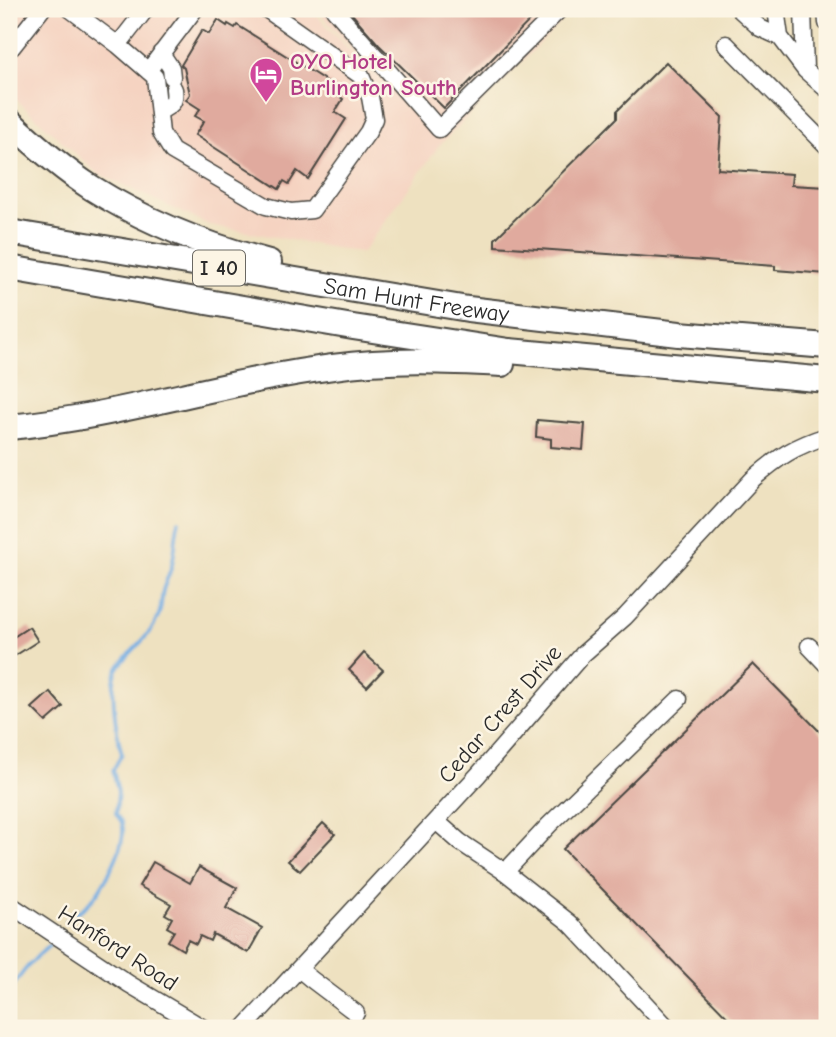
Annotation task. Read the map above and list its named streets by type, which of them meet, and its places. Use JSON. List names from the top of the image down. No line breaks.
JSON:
{"streets":{"highway":["I 40","Sam Hunt Freeway"],"street":["Cedar Crest Drive","Hanford Road"]},"places":{"hotel":["OYO Hotel Burlington South"]}}
